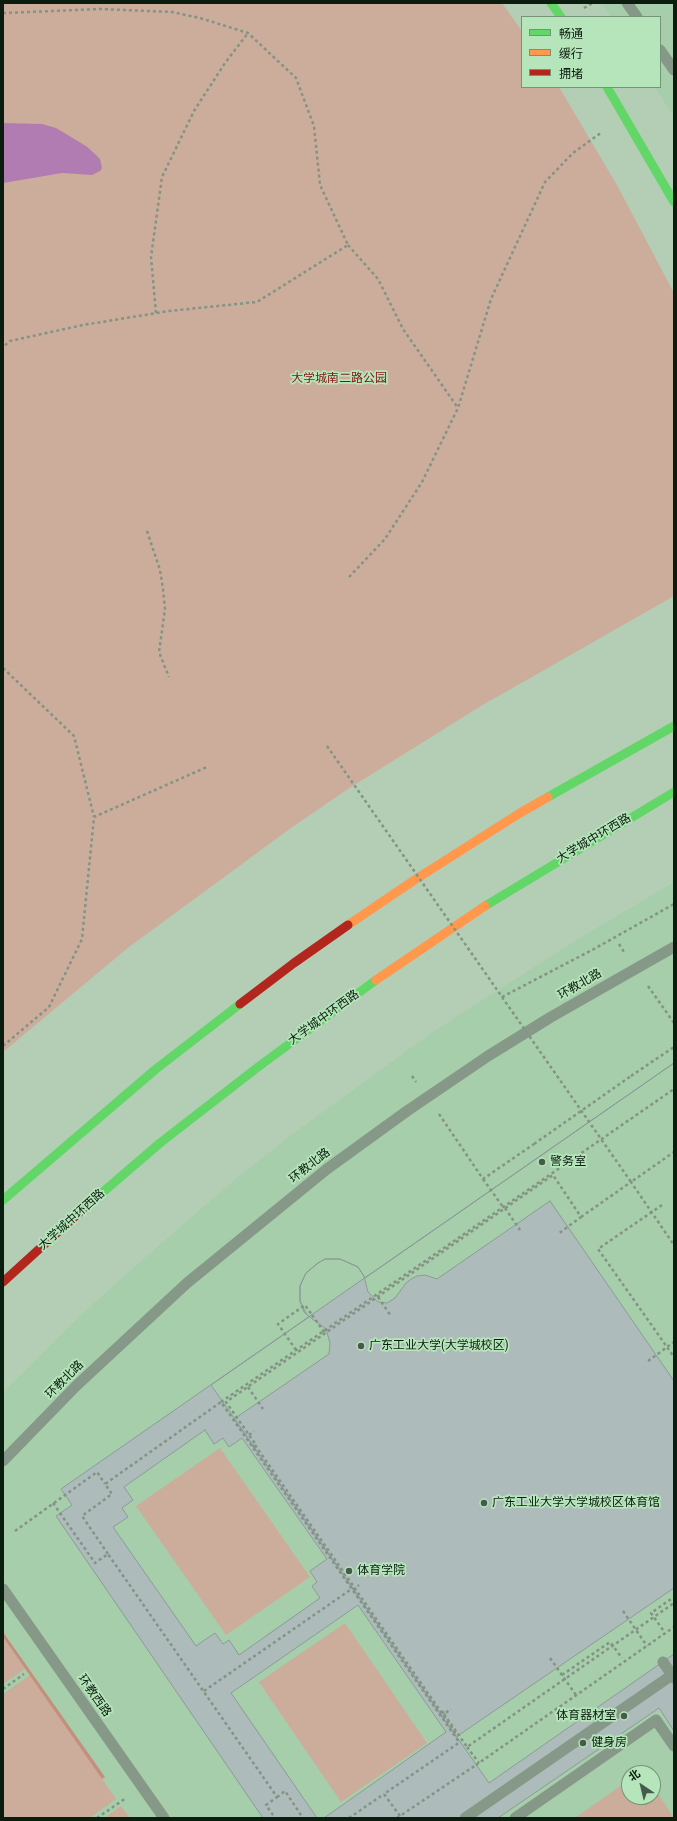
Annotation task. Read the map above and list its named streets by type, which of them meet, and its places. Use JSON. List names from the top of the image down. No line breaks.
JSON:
{"streets":{"main road":["大学城中环西路"],"lane":["环教北路","环教西路"]},"parks":["大学城南二路公园"],"places":["警务室","广东工业大学(大学城校区)","广东工业大学大学城校区体育馆","体育学院","体育器材室","健身房"],"legend":["畅通","缓行","拥堵"],"north":"top left"}
